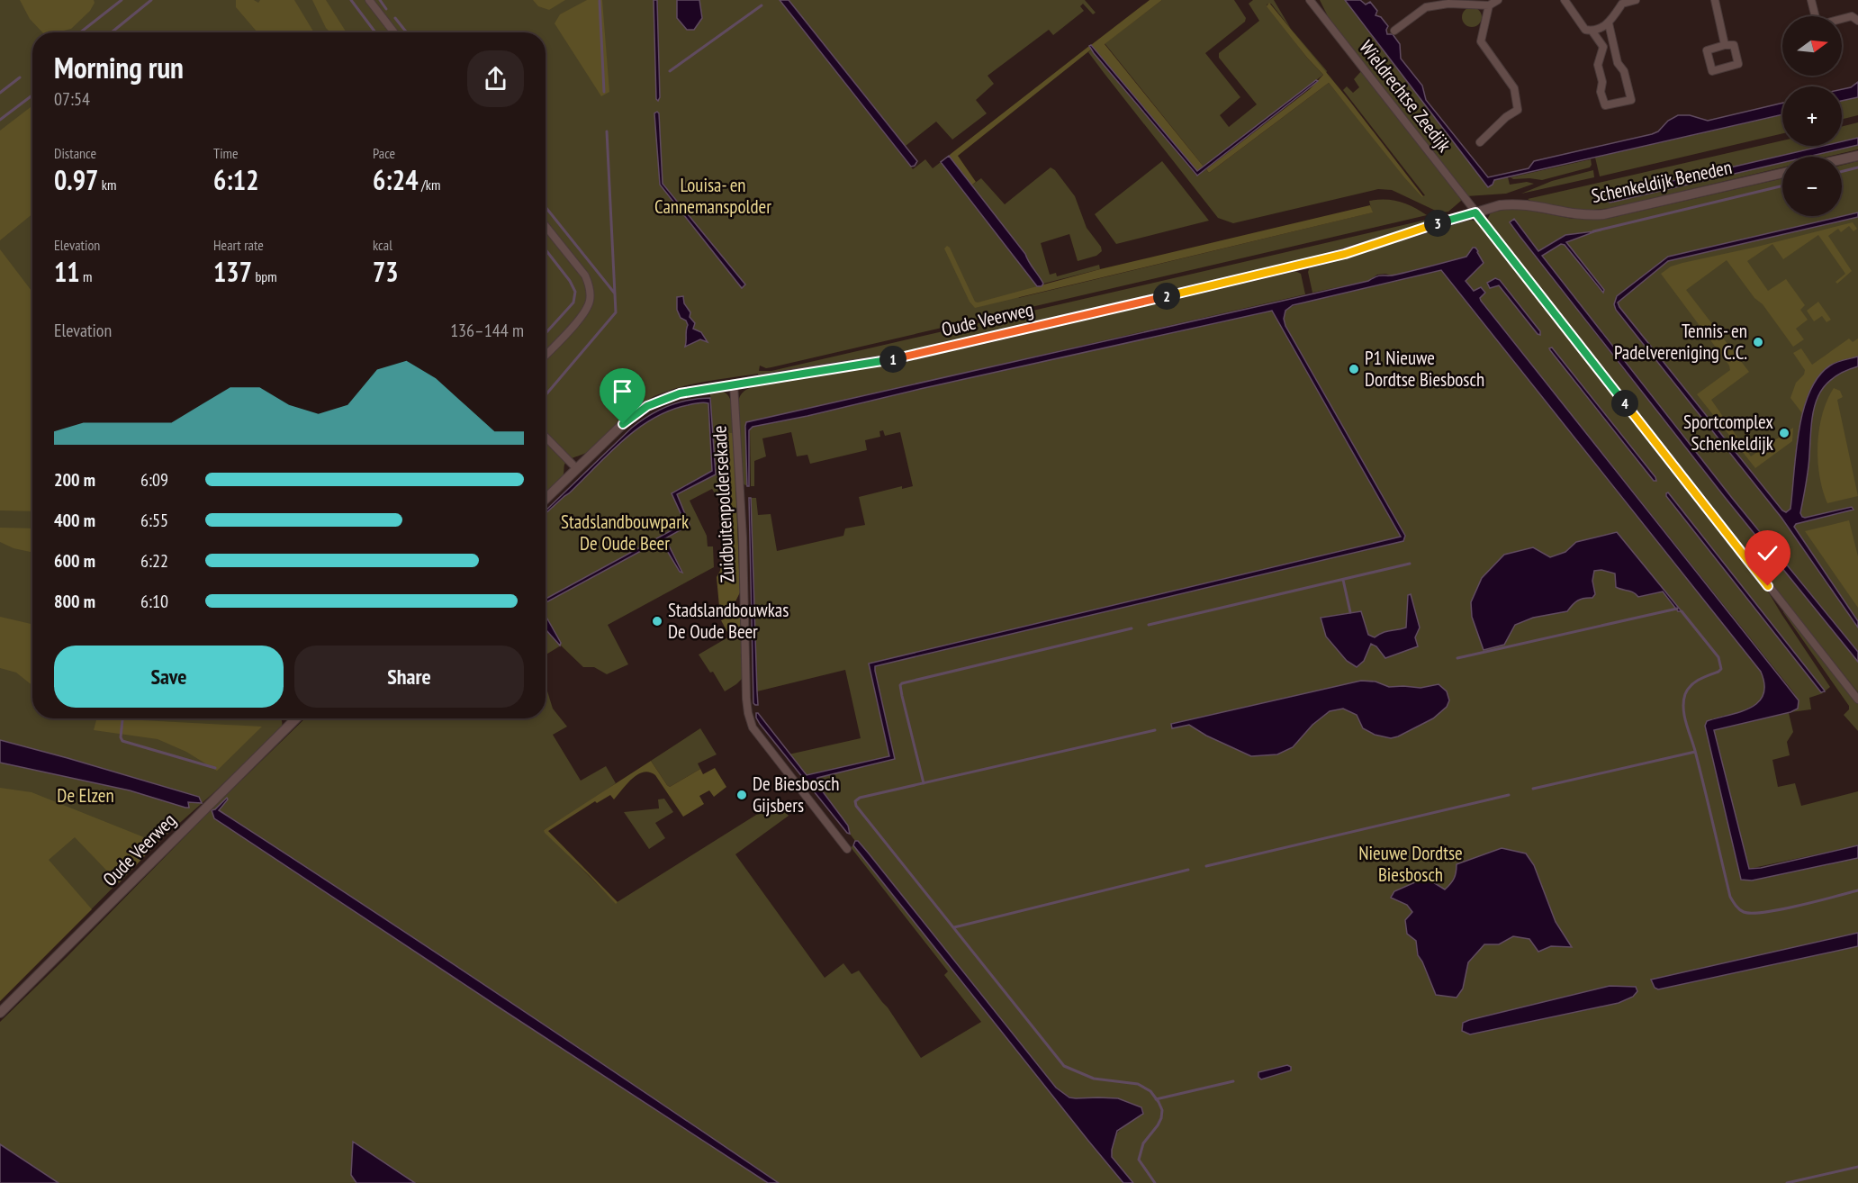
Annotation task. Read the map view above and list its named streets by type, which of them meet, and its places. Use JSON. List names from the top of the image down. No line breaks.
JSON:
{"streets":{"street":["Wieldrechtse Zeedijk","Schenkeldijk Beneden","Oude Veerweg","Zuidbuitenpoldersekade"]},"crossings":[["Wieldrechtse Zeedijk","Schenkeldijk Beneden"],["Wieldrechtse Zeedijk","Oude Veerweg"],["Schenkeldijk Beneden","Oude Veerweg"],["Oude Veerweg","Zuidbuitenpoldersekade"]],"parks":["Louisa- en Cannemanspolder","Stadslandbouwpark De Oude Beer","De Elzen","Nieuwe Dordtse Biesbosch"],"places":["Tennis- en Padelvereniging C.C.","P1 Nieuwe Dordtse Biesbosch","Sportcomplex Schenkeldijk","Stadslandbouwkas De Oude Beer","De Biesbosch Gijsbers"],"north":"right","page":{"map_buttons":["+","−"],"heading":["Morning run","07:54"],"stats":[["Distance","0.97 km"],["Time","6:12"],["Pace","6:24 /km"],["Elevation","11 m"],["Heart rate","137 bpm"],["kcal","73"]],"pins":["3","2","1","4"],"chart":["Elevation","136–144 m"],"list":[{"name":"200 m","note":"6:09"},{"name":"400 m","note":"6:55"},{"name":"600 m","note":"6:22"},{"name":"800 m","note":"6:10"}],"buttons":["Save","Share"]}}
